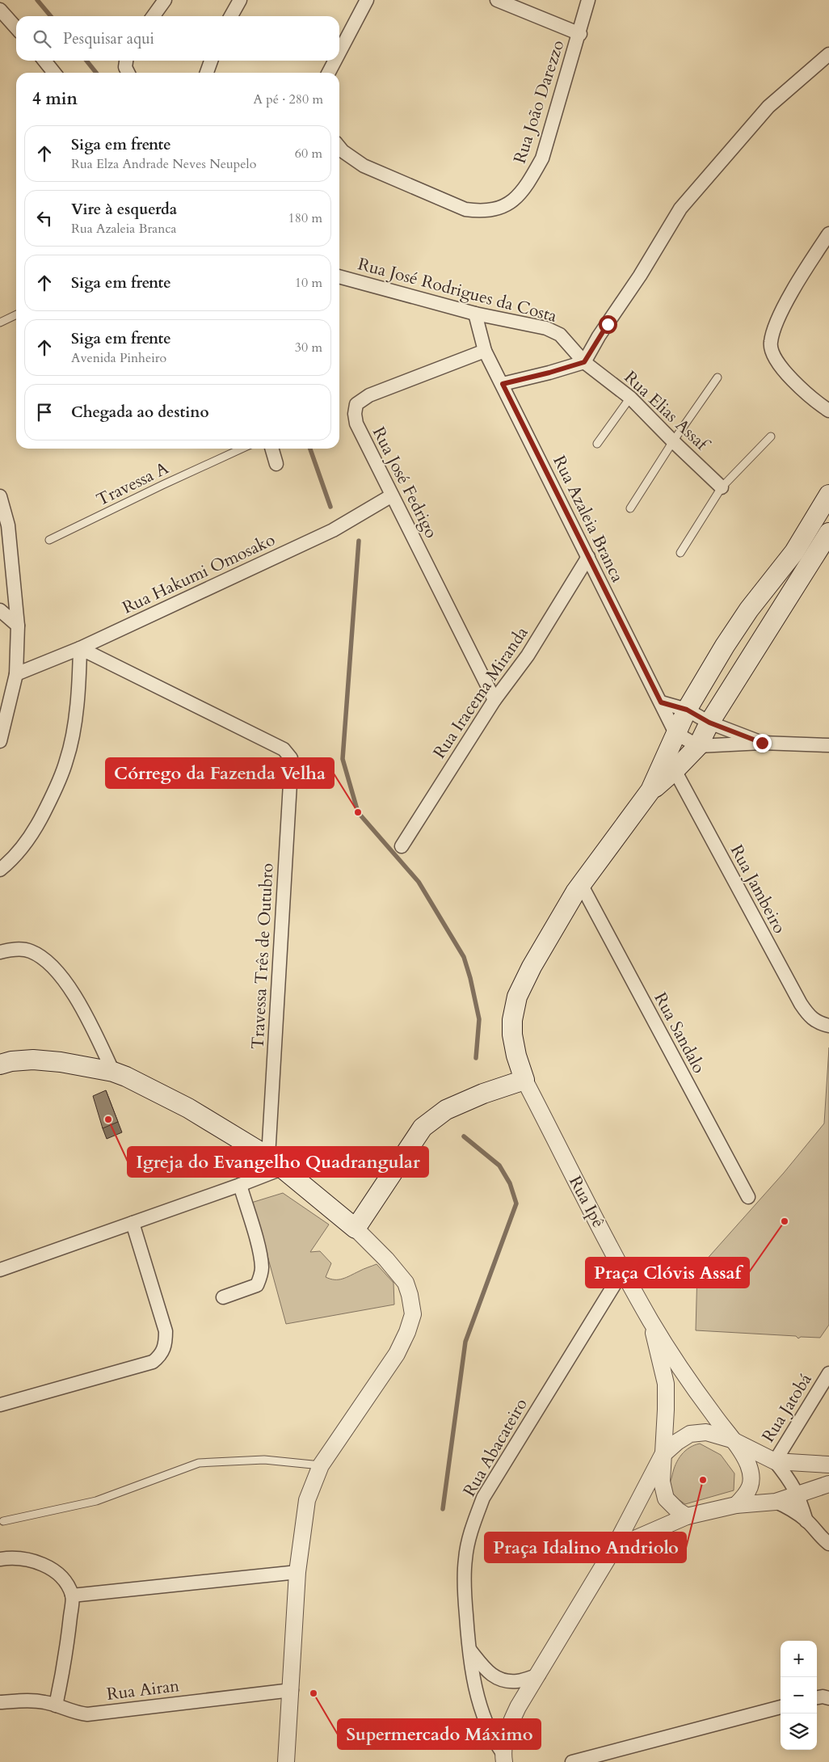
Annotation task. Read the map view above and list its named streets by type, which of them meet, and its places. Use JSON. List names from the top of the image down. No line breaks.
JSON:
{"streets":{"street":["Rua João Darezzo","Rua José Rodrigues da Costa","Rua Elias Assaf","Rua José Fedrigo","Rua Azaleia Branca","Rua Hakumi Omosako","Rua Iracema Miranda","Rua Jambeiro","Travessa Três de Outubro","Rua Sandalo","Rua Ipê","Rua Jatobá","Rua Abacateiro","Rua Airan"],"lane":["Travessa A"]},"crossings":[["Rua José Rodrigues da Costa","Rua Elias Assaf"],["Rua José Rodrigues da Costa","Rua Azaleia Branca"],["Rua José Fedrigo","Rua Azaleia Branca"],["Rua José Fedrigo","Rua Hakumi Omosako"],["Rua José Fedrigo","Rua Iracema Miranda"],["Rua Azaleia Branca","Rua Iracema Miranda"],["Rua Hakumi Omosako","Travessa Três de Outubro"],["Rua Ipê","Rua Abacateiro"]],"places":["Córrego da Fazenda Velha","Igreja do Evangelho Quadrangular","Praça Clóvis Assaf","Praça Idalino Andriolo","Supermercado Máximo"],"page":{"search":"Pesquisar aqui","heading":["4 min","A pé · 280 m"],"list":[["Siga em frente","Rua Elza Andrade Neves Neupelo","60 m"],["Vire à esquerda","Rua Azaleia Branca","180 m"],["Siga em frente","10 m"],["Siga em frente","Avenida Pinheiro","30 m"],"Chegada ao destino"],"map_buttons":["+","−"]}}
